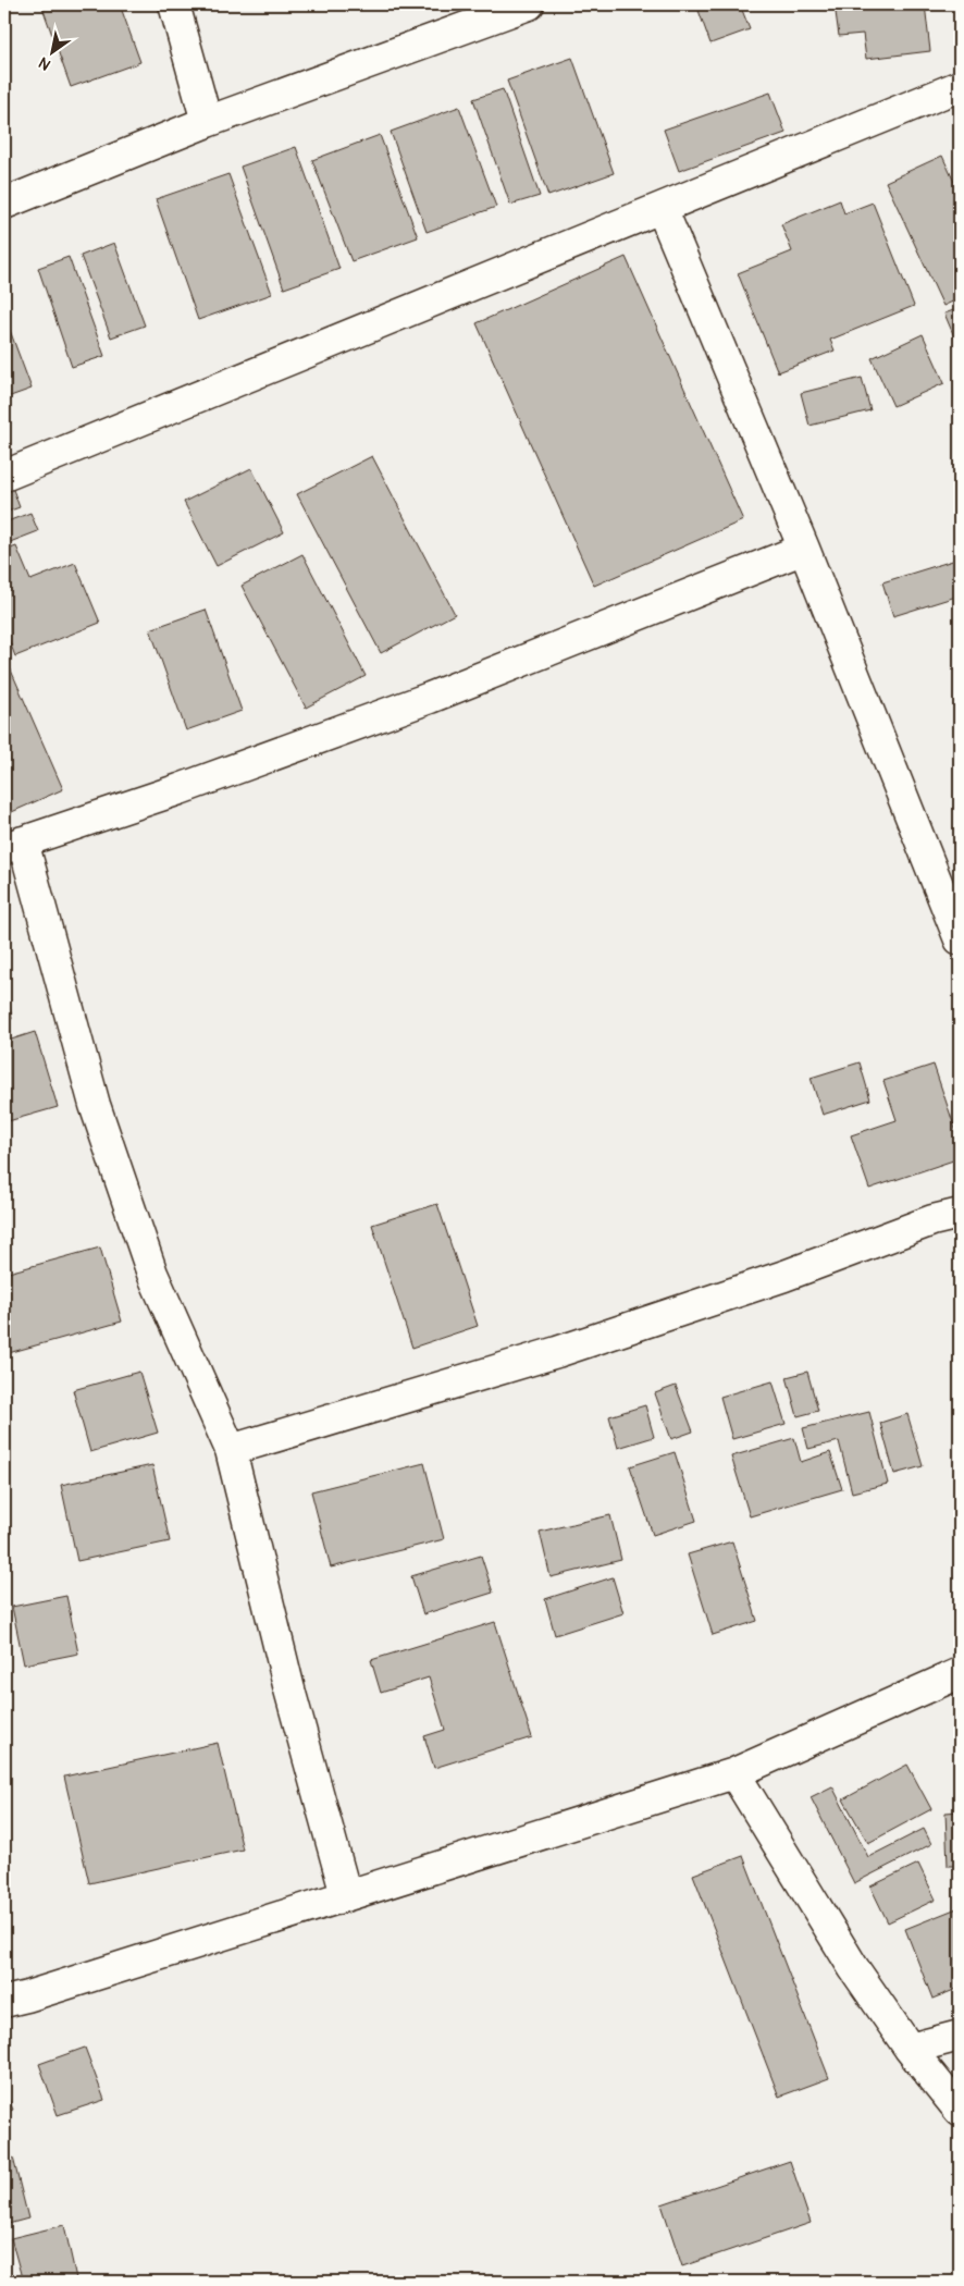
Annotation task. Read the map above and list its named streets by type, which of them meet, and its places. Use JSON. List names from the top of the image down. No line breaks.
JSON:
{"north":"bottom left"}
